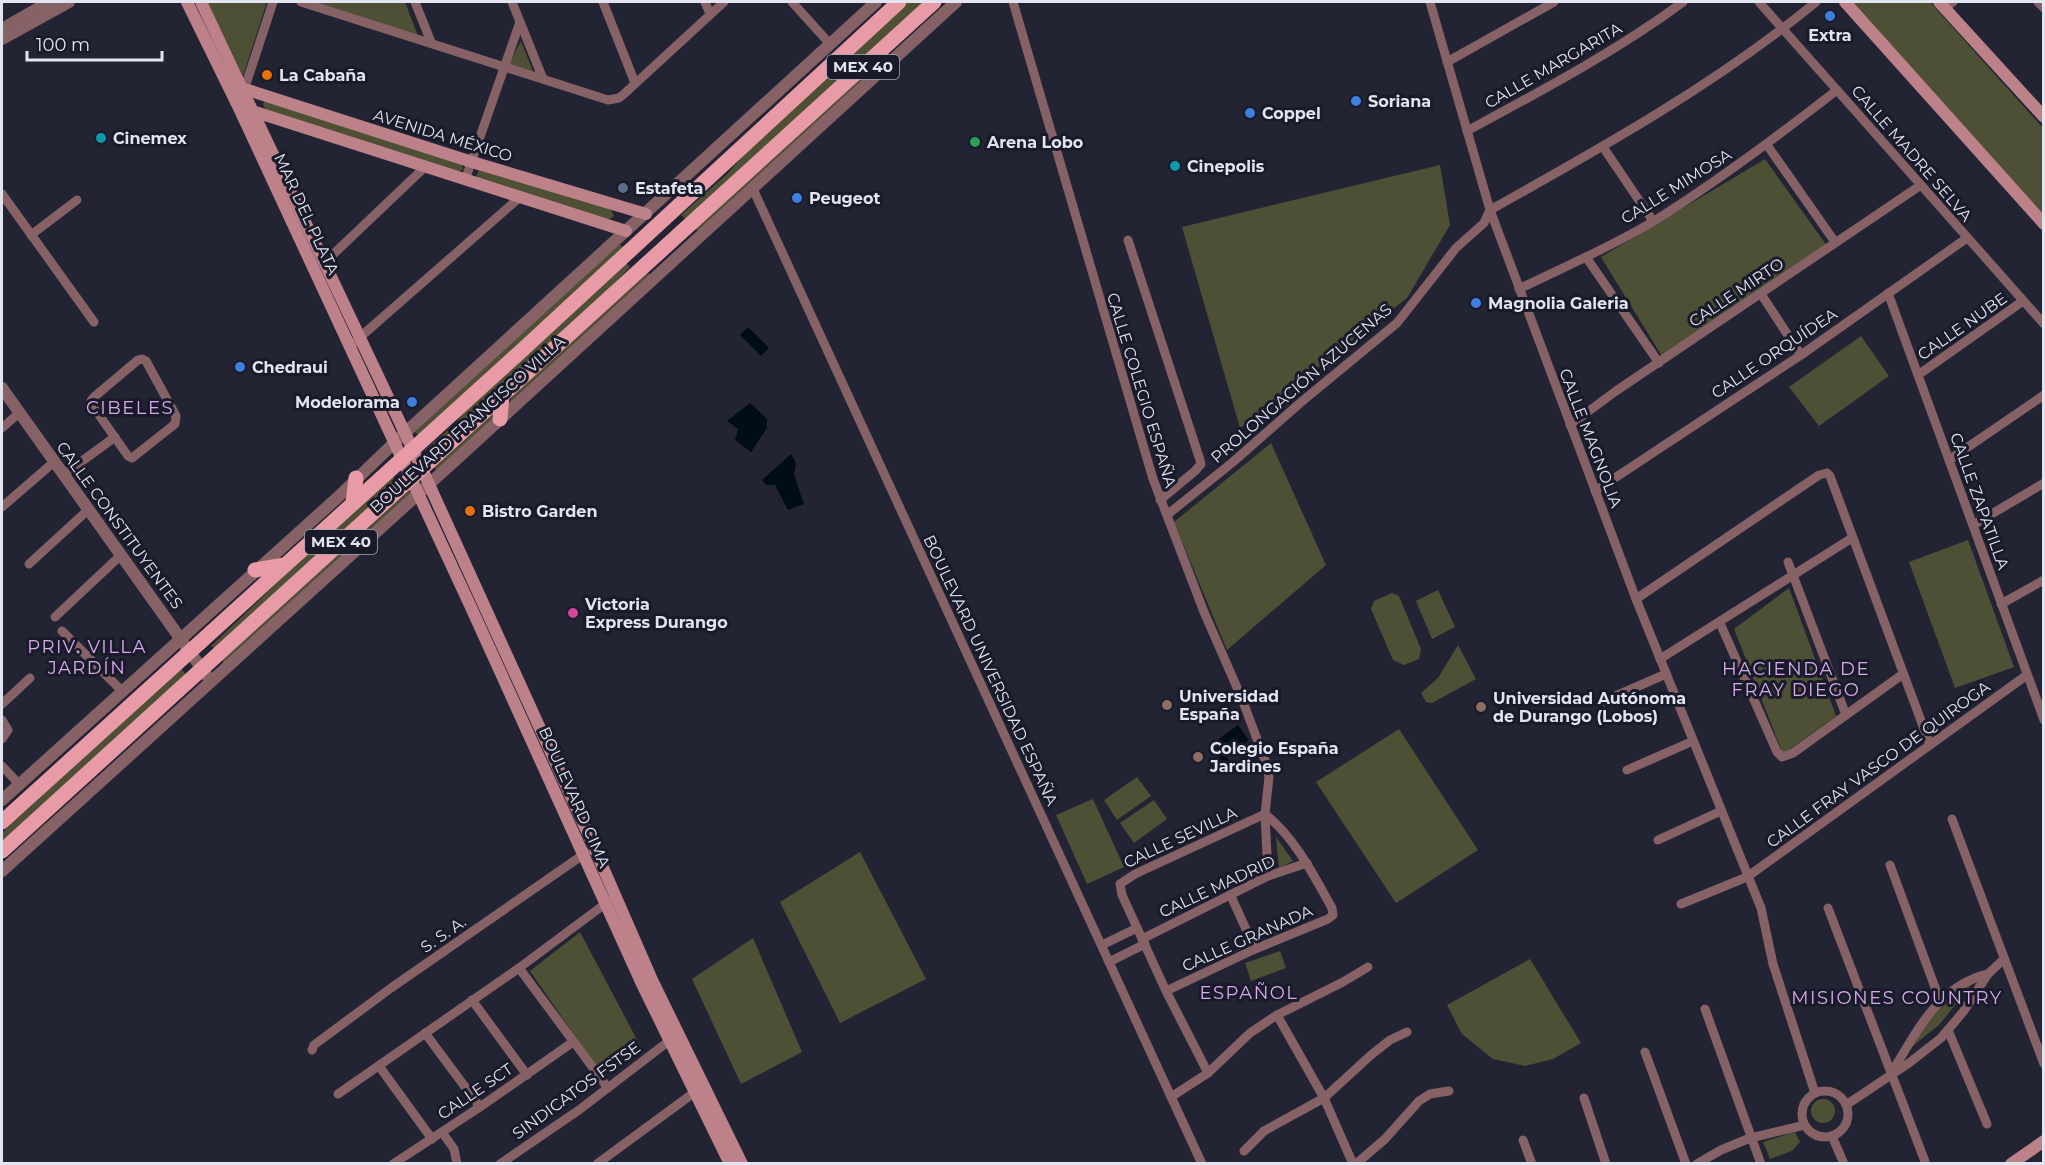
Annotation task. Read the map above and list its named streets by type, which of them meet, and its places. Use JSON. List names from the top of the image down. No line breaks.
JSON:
{"streets":{"main road":["MEX 40","AVENIDA MÉXICO","MAR DEL PLATA","BOULEVARD FRANCISCO VILLA","BOULEVARD CIMA"],"street":["CALLE MARGARITA","CALLE MADRE SELVA","CALLE MIMOSA","CALLE MIRTO","CALLE NUBE","CALLE ORQUÍDEA","PROLONGACIÓN AZUCENAS","CALLE COLEGIO ESPAÑA","CALLE MAGNOLIA","CALLE ZAPATILLA","CALLE CONSTITUYENTES","BOULEVARD UNIVERSIDAD ESPAÑA","CALLE FRAY VASCO DE QUIROGA","CALLE SEVILLA","CALLE MADRID","S. S. A.","CALLE GRANADA","SINDICATOS FSTSE","CALLE SCT"]},"crossings":[["CALLE MARGARITA","CALLE MAGNOLIA"],["AVENIDA MÉXICO","MAR DEL PLATA"],["AVENIDA MÉXICO","BOULEVARD FRANCISCO VILLA"],["CALLE MADRE SELVA","CALLE MIMOSA"],["CALLE MADRE SELVA","CALLE MIRTO"],["CALLE MADRE SELVA","CALLE NUBE"],["CALLE MADRE SELVA","CALLE ORQUÍDEA"],["CALLE MIMOSA","CALLE MAGNOLIA"],["MAR DEL PLATA","BOULEVARD FRANCISCO VILLA"],["MAR DEL PLATA","BOULEVARD CIMA"],["CALLE MIRTO","CALLE MAGNOLIA"],["CALLE NUBE","CALLE ZAPATILLA"],["CALLE ORQUÍDEA","CALLE MAGNOLIA"],["CALLE ORQUÍDEA","CALLE ZAPATILLA"],["PROLONGACIÓN AZUCENAS","CALLE COLEGIO ESPAÑA"],["PROLONGACIÓN AZUCENAS","CALLE MAGNOLIA"],["CALLE COLEGIO ESPAÑA","CALLE SEVILLA"],["BOULEVARD FRANCISCO VILLA","CALLE CONSTITUYENTES"],["BOULEVARD FRANCISCO VILLA","BOULEVARD UNIVERSIDAD ESPAÑA"],["BOULEVARD FRANCISCO VILLA","BOULEVARD CIMA"],["CALLE MAGNOLIA","CALLE FRAY VASCO DE QUIROGA"],["CALLE ZAPATILLA","CALLE FRAY VASCO DE QUIROGA"],["BOULEVARD UNIVERSIDAD ESPAÑA","CALLE MADRID"],["BOULEVARD CIMA","S. S. A."],["BOULEVARD CIMA","SINDICATOS FSTSE"],["CALLE MADRID","CALLE GRANADA"]],"districts":["CIBELES","PRIV. VILLA JARDÍN","HACIENDA DE FRAY DIEGO","ESPAÑOL","MISIONES COUNTRY"],"places":["Extra","La Cabaña","Soriana","Coppel","Cinemex","Arena Lobo","Cinepolis","Estafeta","Peugeot","Magnolia Galeria","Chedraui","Modelorama","Bistro Garden","Victoria Express Durango","Universidad España","Universidad Autónoma de Durango (Lobos)","Colegio España Jardines"],"scale_bar":"100 m"}
